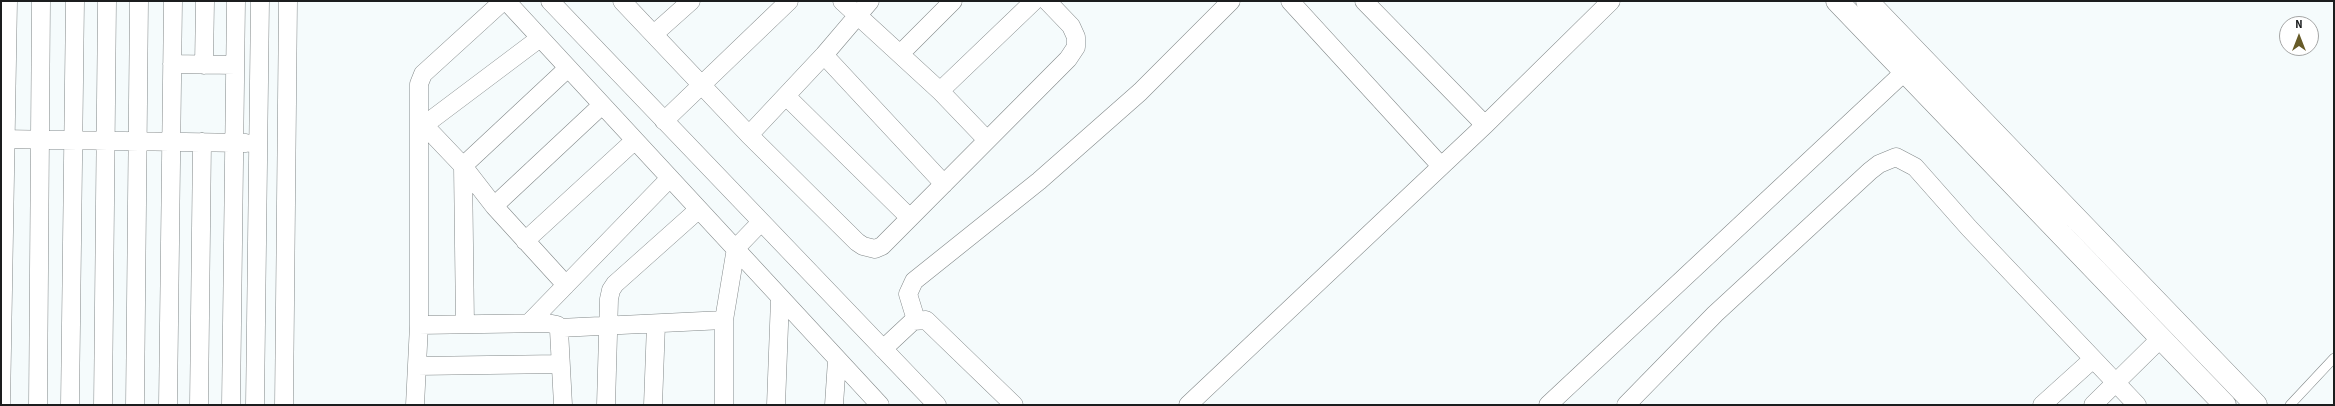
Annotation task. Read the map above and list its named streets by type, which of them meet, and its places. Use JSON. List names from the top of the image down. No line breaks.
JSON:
{"north":"top"}
